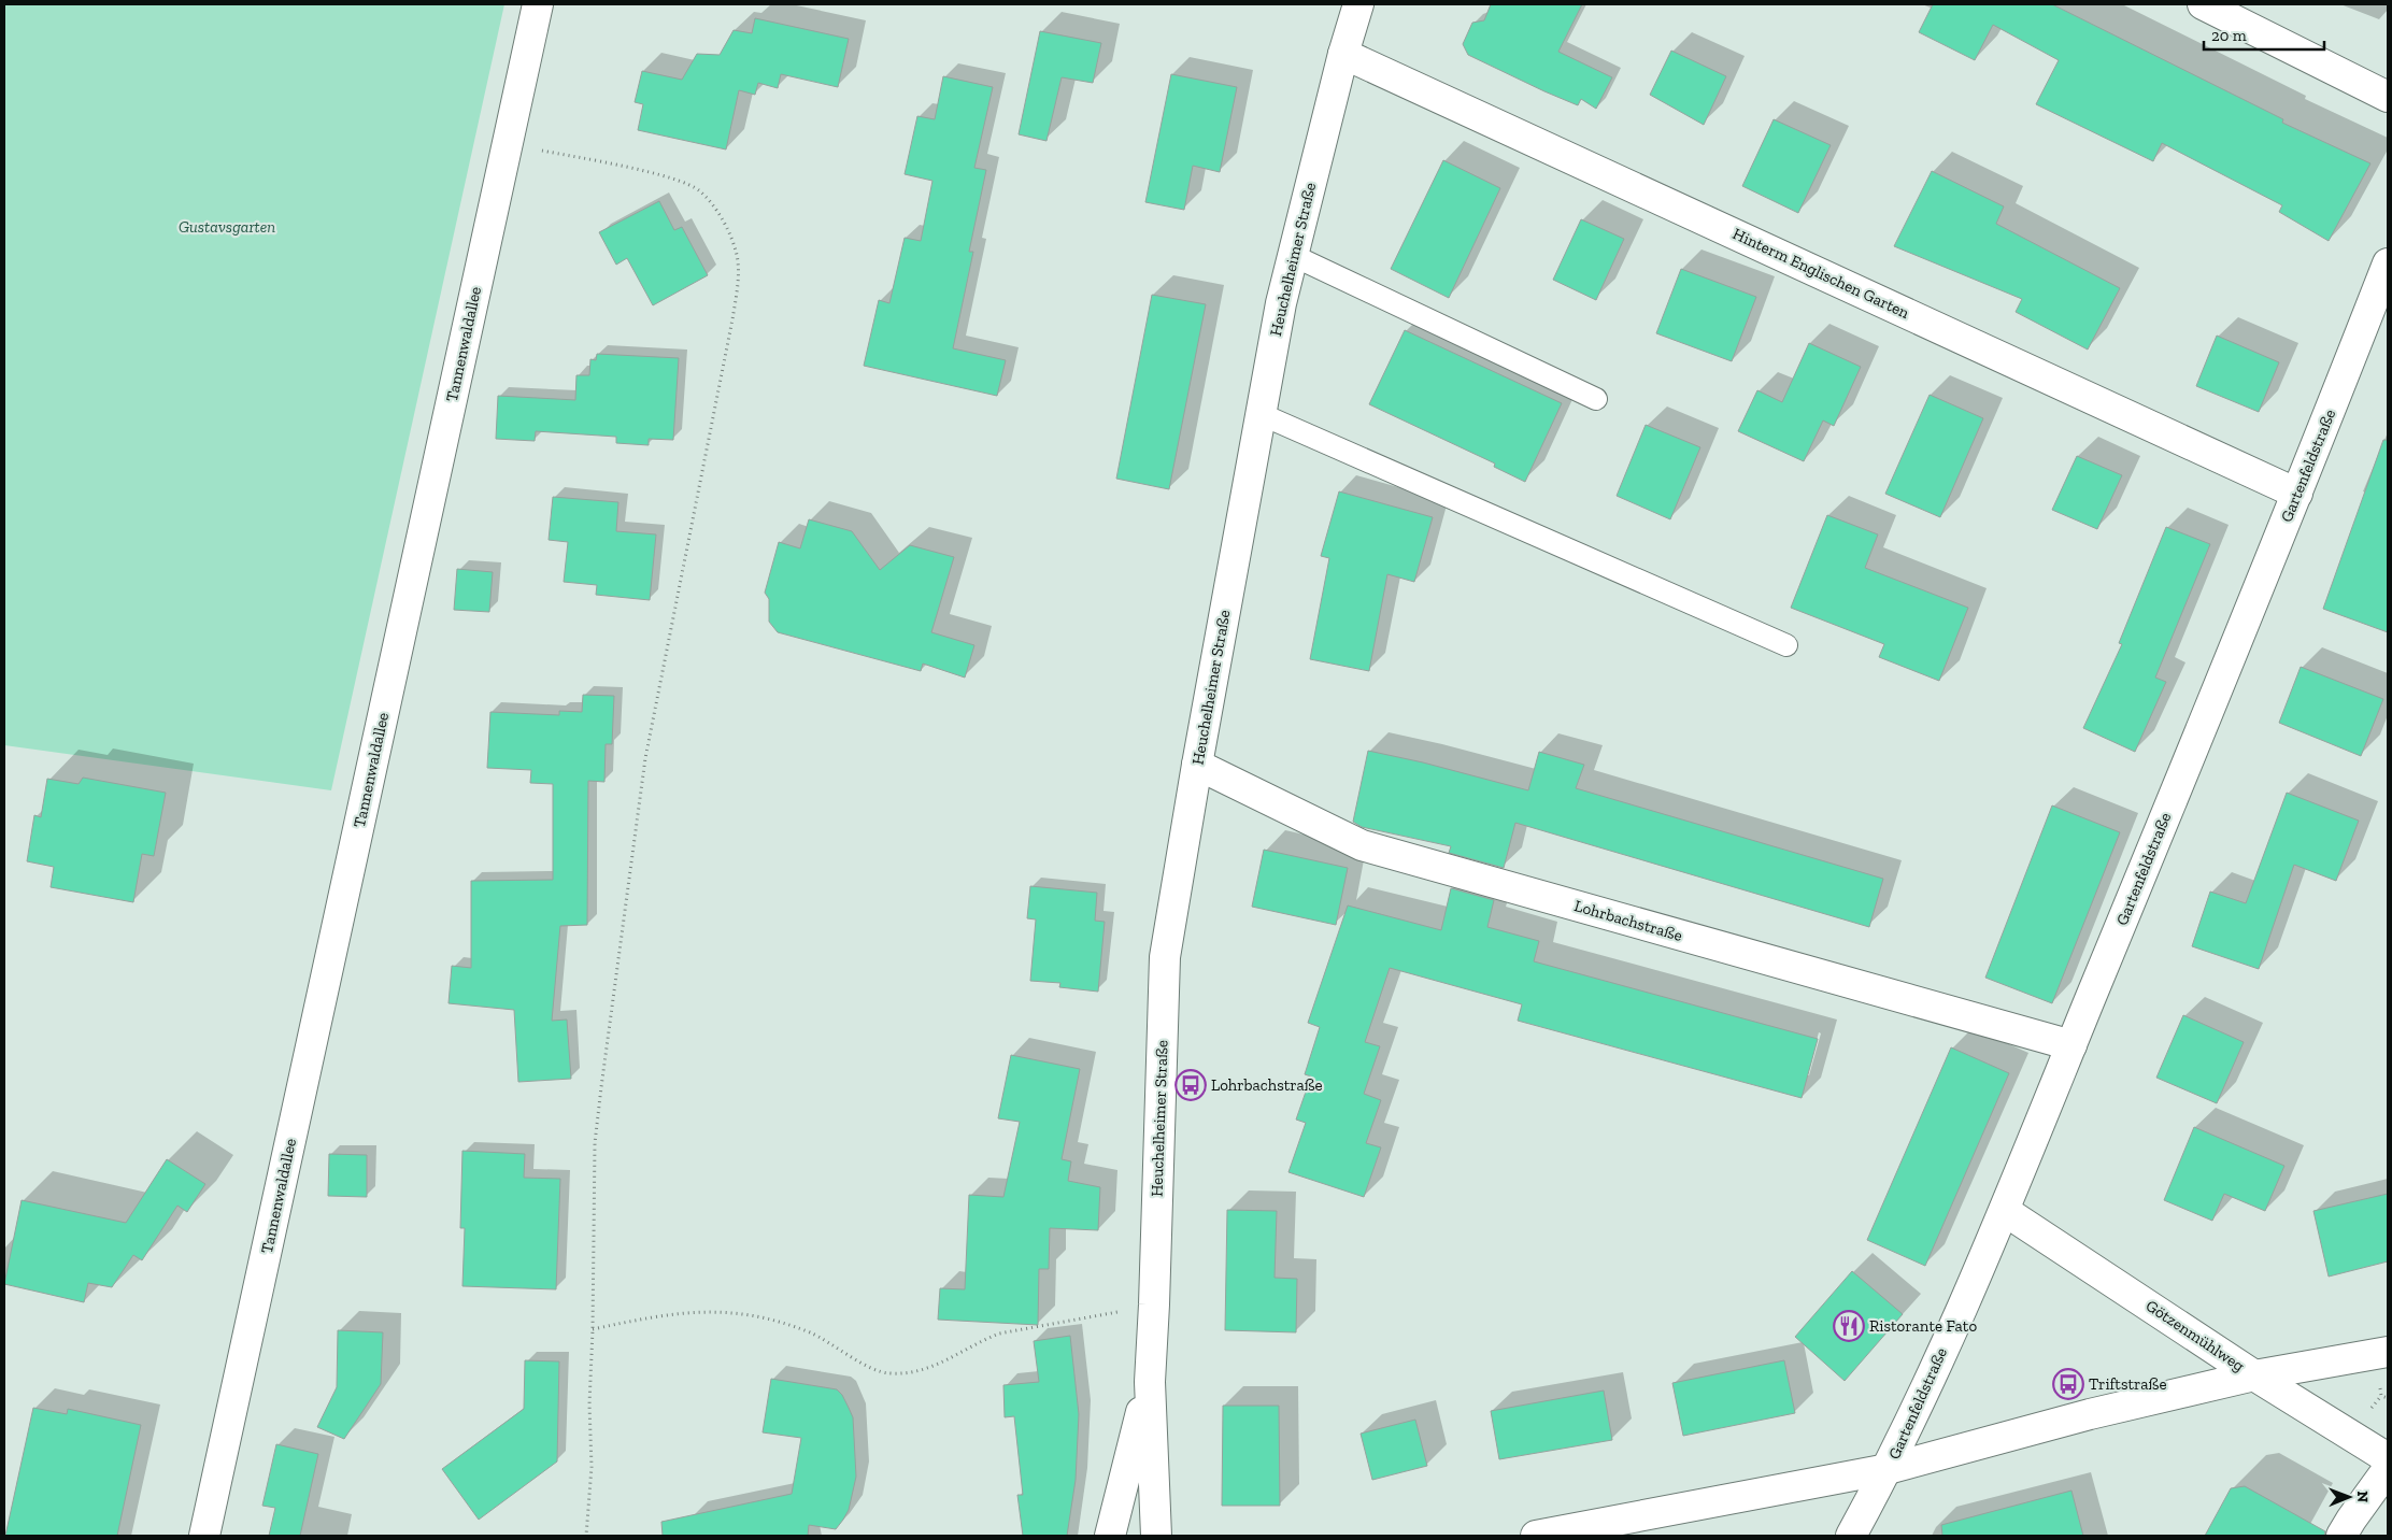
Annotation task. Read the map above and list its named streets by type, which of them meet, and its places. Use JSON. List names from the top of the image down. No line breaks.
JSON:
{"streets":{"street":["Heuchelheimer Straße","Hinterm Englischen Garten","Tannenwaldallee","Gartenfeldstraße","Lohrbachstraße","Götzenmühlweg"]},"crossings":[["Heuchelheimer Straße","Hinterm Englischen Garten"],["Heuchelheimer Straße","Lohrbachstraße"],["Hinterm Englischen Garten","Gartenfeldstraße"],["Gartenfeldstraße","Lohrbachstraße"],["Gartenfeldstraße","Götzenmühlweg"]],"parks":["Gustavsgarten"],"places":{"bus stop":["Lohrbachstraße","Triftstraße"],"restaurant":["Ristorante Fato"]},"scale_bar":"20 m","north":"right"}
